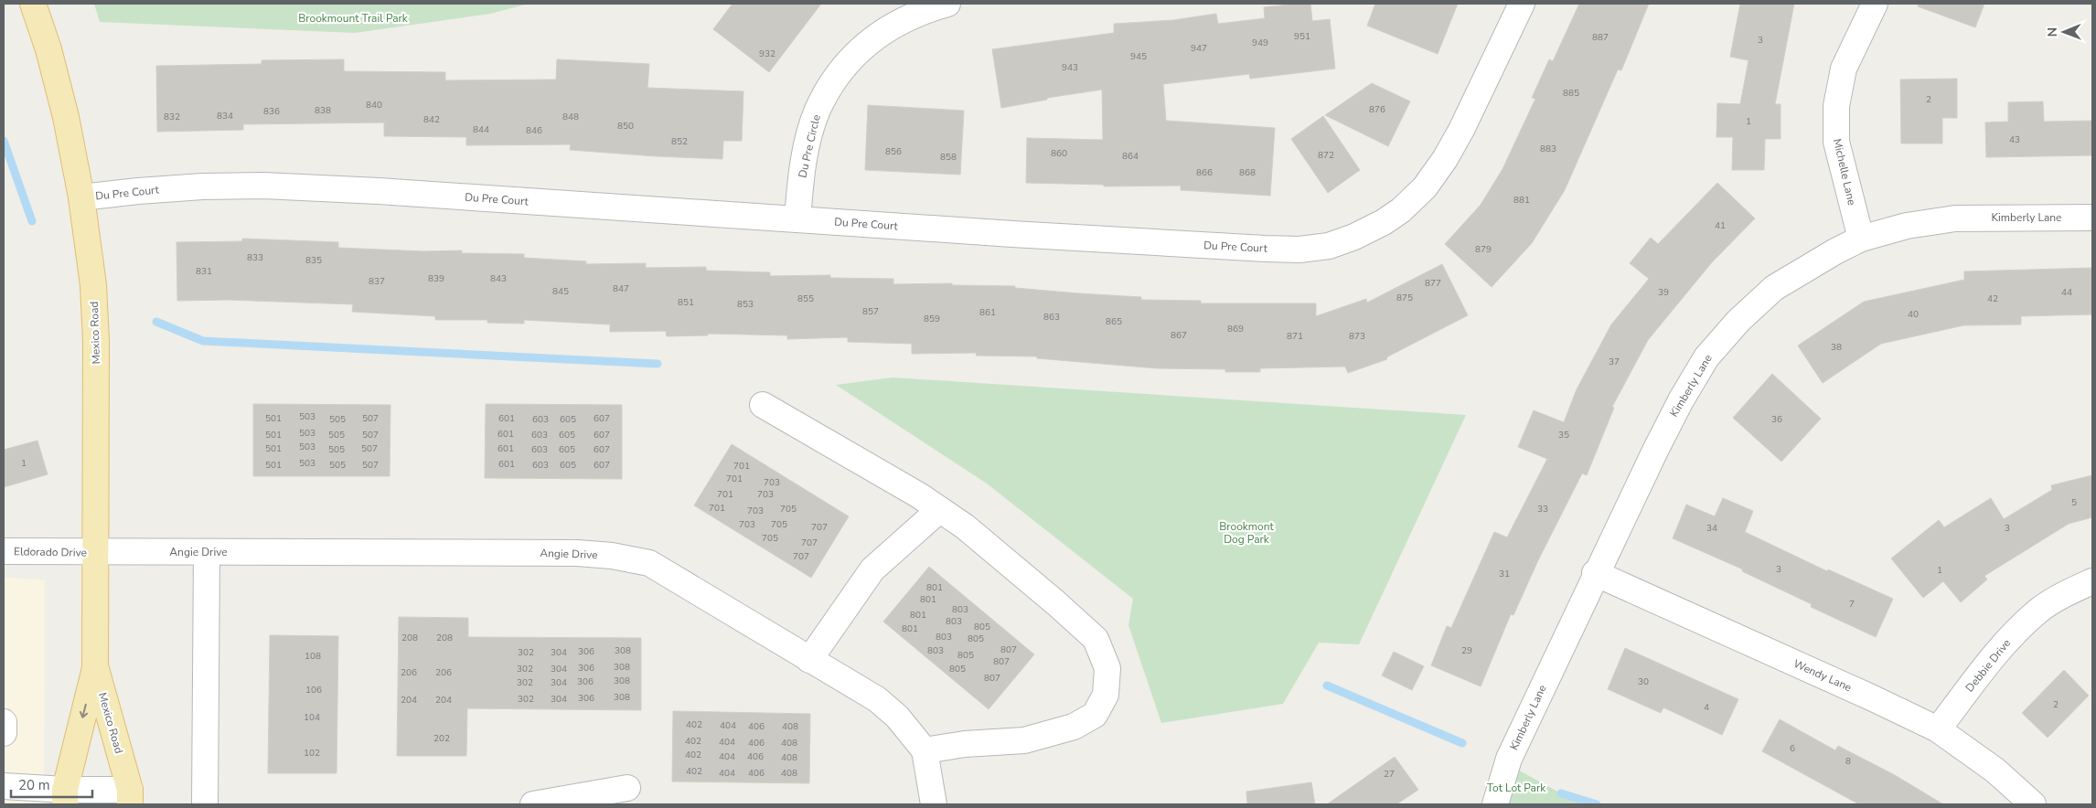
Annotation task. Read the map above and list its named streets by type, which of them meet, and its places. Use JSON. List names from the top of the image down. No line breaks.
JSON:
{"streets":{"main road":["Mexico Road"],"street":["Du Pre Circle","Michelle Lane","Du Pre Court","Kimberly Lane","Eldorado Drive","Angie Drive","Debbie Drive","Wendy Lane"]},"crossings":[["Du Pre Circle","Du Pre Court"],["Michelle Lane","Kimberly Lane"],["Du Pre Court","Mexico Road"],["Kimberly Lane","Wendy Lane"],["Mexico Road","Eldorado Drive"],["Mexico Road","Angie Drive"],["Eldorado Drive","Angie Drive"],["Debbie Drive","Wendy Lane"]],"parks":["Brookmount Trail Park","Brookmont Dog Park","Tot Lot Park"],"house_numbers":["951","887","3","949","947","932","945","943","885","2","840","876","838","836","834","832","848","842","1","850","844","846","43","852","883","856","860","872","864","858","866","868","881","41","879","833","835","831","839","843","837","877","847","845","39","44","875","855","42","851","853","857","861","40","863","859","865","869","867","871","873","38","37","503","501","507","601","607","505","603","605","36","503","601","501","505","507","603","605","607","35","503","501","507","601","505","603","605","607","1","503","601","501","505","507","603","605","607","701","701","703","701","703","5","701","705","33","703","703","705","707","34","3","705","707","707","3","1","31","801","801","7","803","801","803","805","801","803","208","208","805","807","308","803","29","306","302","304","805","108","807","308","306","302","304","805","206","206","807","308","306","30","302","304","106","308","306","302","304","204","204","2","4","104","402","404","406","408","202","402","404","406","408","6","102","402","404","406","408","8","402","404","406","408","27"],"scale_bar":"20 m","north":"left"}
